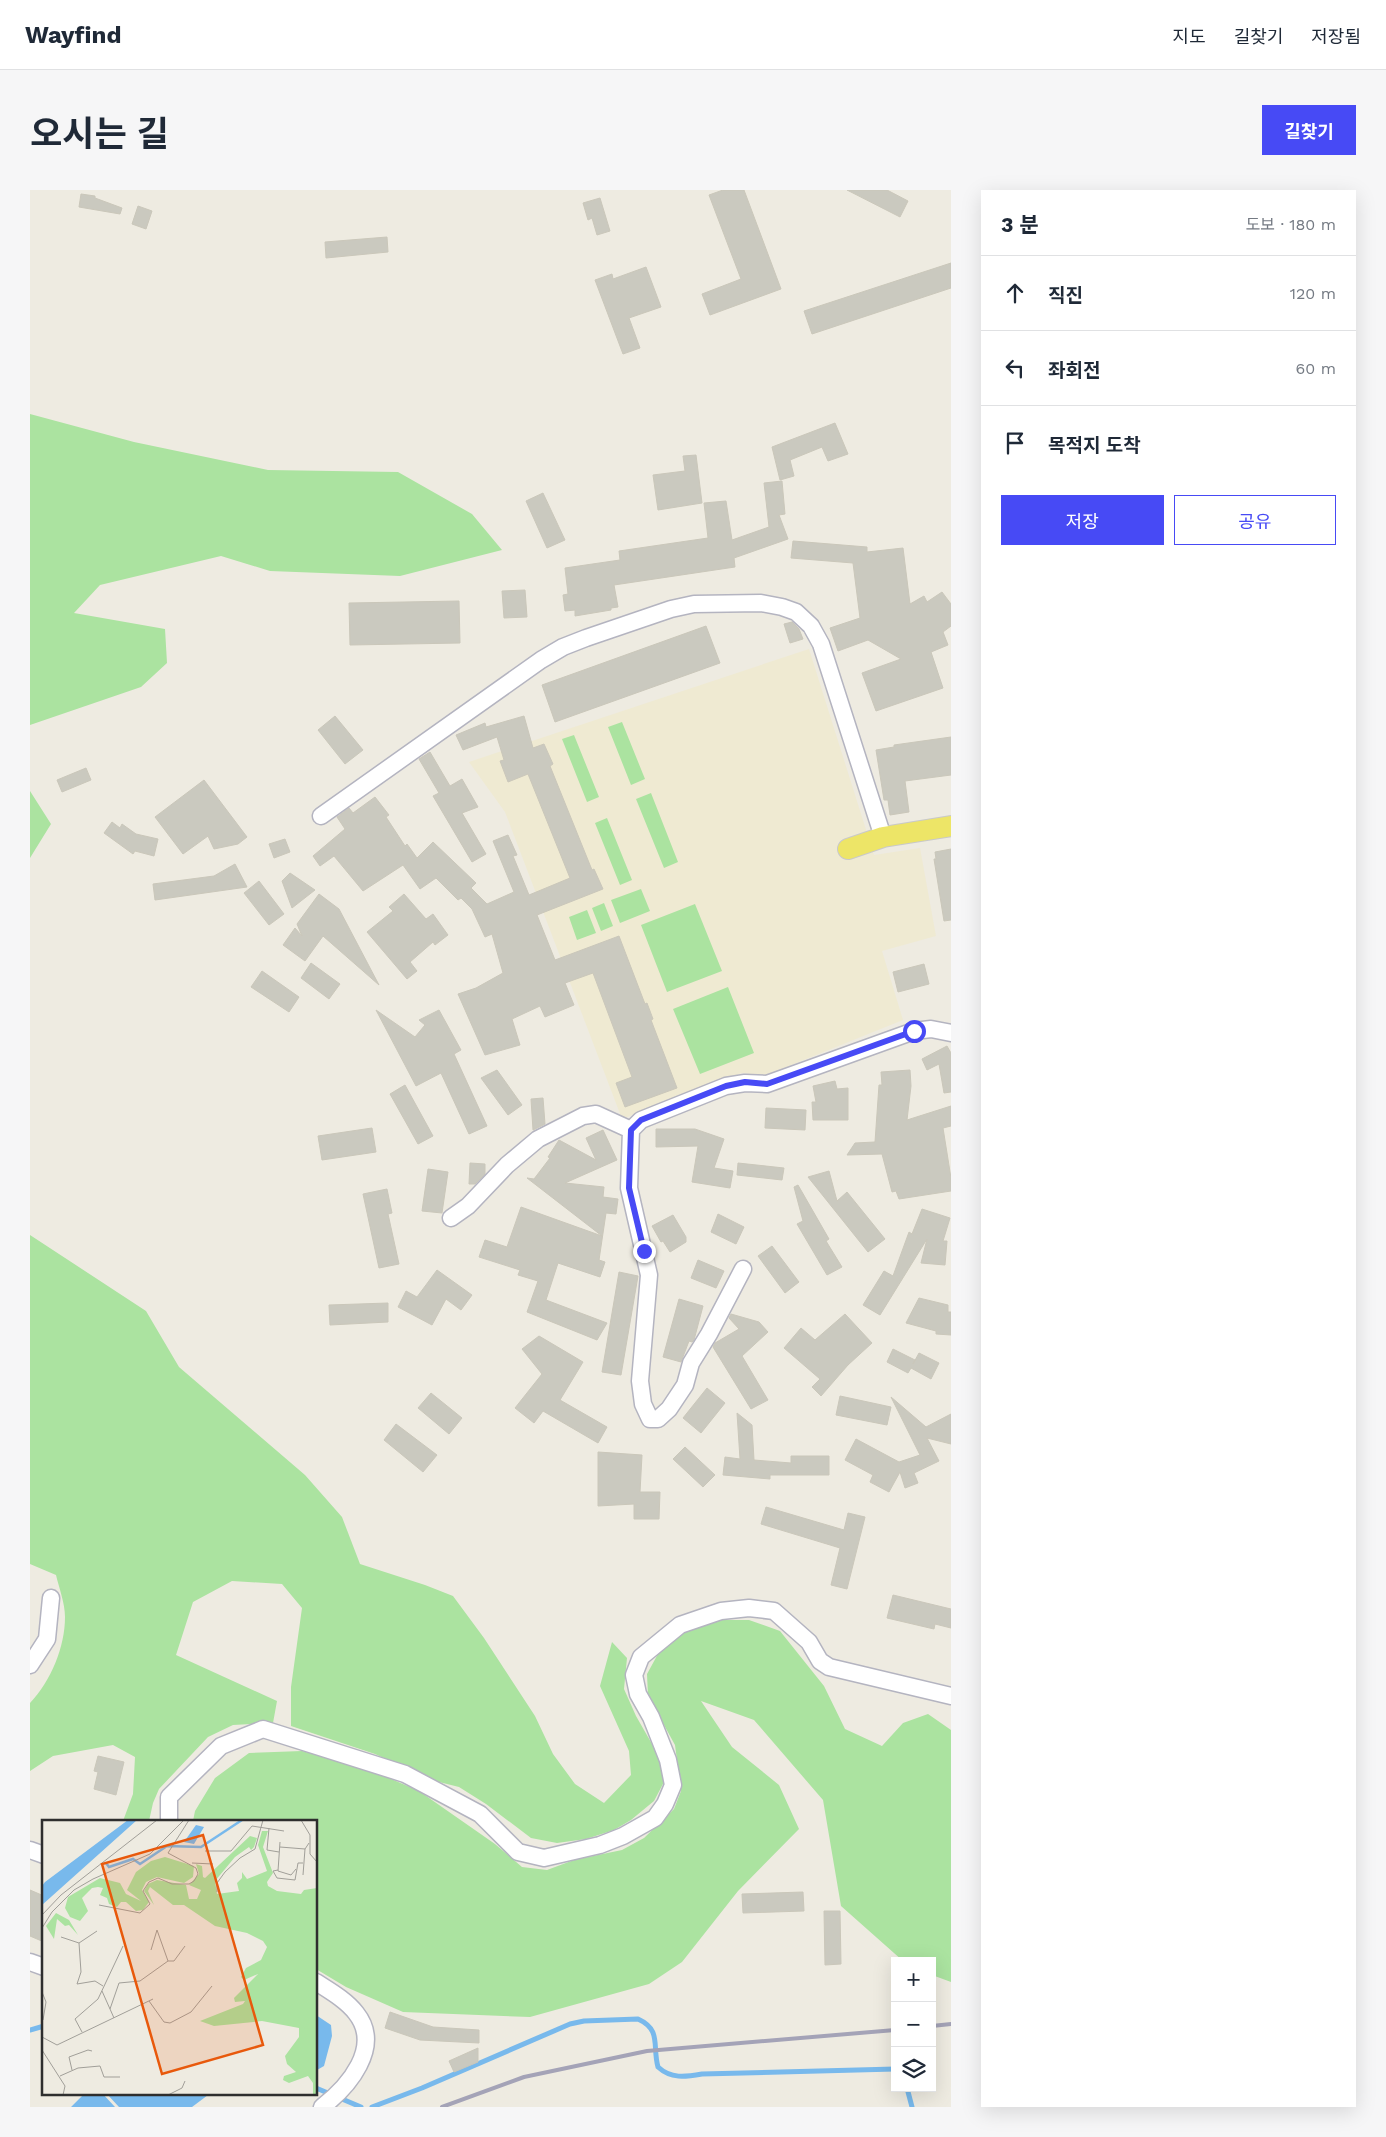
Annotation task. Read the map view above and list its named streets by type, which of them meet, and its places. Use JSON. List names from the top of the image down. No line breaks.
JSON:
{"page":{"header":"Wayfind","nav":["지도","길찾기","저장됨"],"title":"오시는 길","buttons":["길찾기",["저장","공유"]],"heading":["3 분","도보 · 180 m"],"list":[["직진","120 m"],["좌회전","60 m"],"목적지 도착"],"map_buttons":["+","−"]}}
